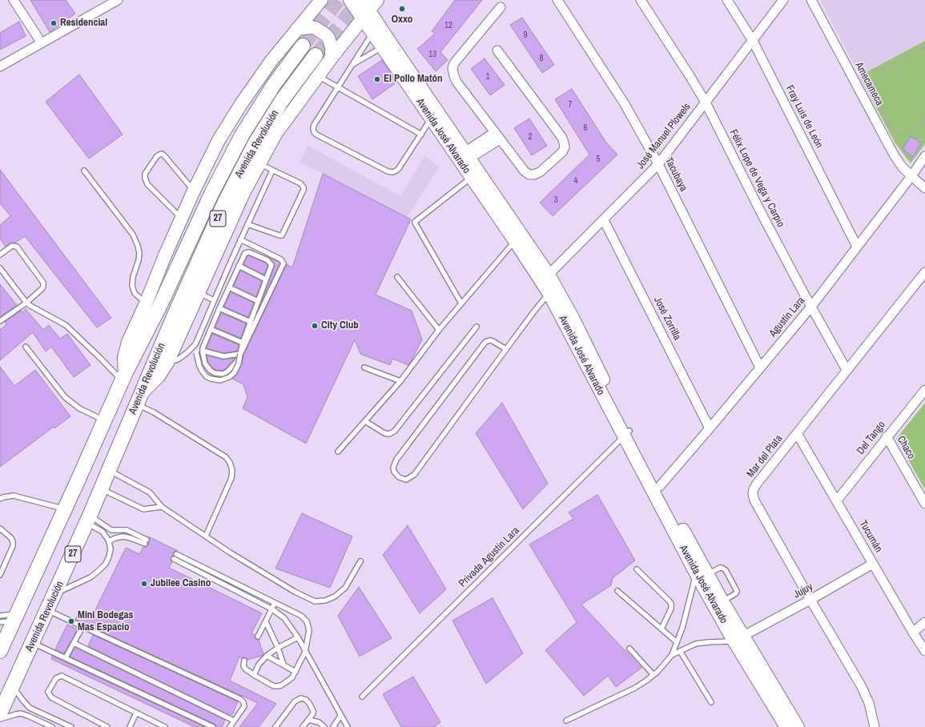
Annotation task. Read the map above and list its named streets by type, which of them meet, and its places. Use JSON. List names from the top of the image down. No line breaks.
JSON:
{"streets":{"main road":["Avenida Revolución","27"],"street":["Amecameca","Fray Luis de León","Avenida José Alvarado","José Manuel Plowels","Tacubaya","Félix Lope de Vega y Carpio","Agustín Lara","José Zorrilla","Del Tango","Chaco","Mar del Plata","Tucumán","Jujuy"],"lane":["Privada Agustín Lara"]},"crossings":[["Amecameca","Agustín Lara"],["Fray Luis de León","José Manuel Plowels"],["Fray Luis de León","Agustín Lara"],["Avenida José Alvarado","José Manuel Plowels"],["Avenida José Alvarado","Agustín Lara"],["Avenida José Alvarado","Privada Agustín Lara"],["Avenida José Alvarado","Jujuy"],["José Manuel Plowels","Tacubaya"],["José Manuel Plowels","Félix Lope de Vega y Carpio"],["José Manuel Plowels","José Zorrilla"],["Tacubaya","Agustín Lara"],["Félix Lope de Vega y Carpio","Agustín Lara"],["Félix Lope de Vega y Carpio","Mar del Plata"],["Agustín Lara","José Zorrilla"],["Del Tango","Chaco"],["Del Tango","Tucumán"],["Mar del Plata","Tucumán"],["Mar del Plata","Jujuy"],["Tucumán","Jujuy"]],"places":["Oxxo","Residencial","El Pollo Matón","City Club","Jubilee Casino","Mini Bodegas Mas Espacio"],"house_numbers":["12","9","13","8","1","7","6","2","5","4","3"]}
